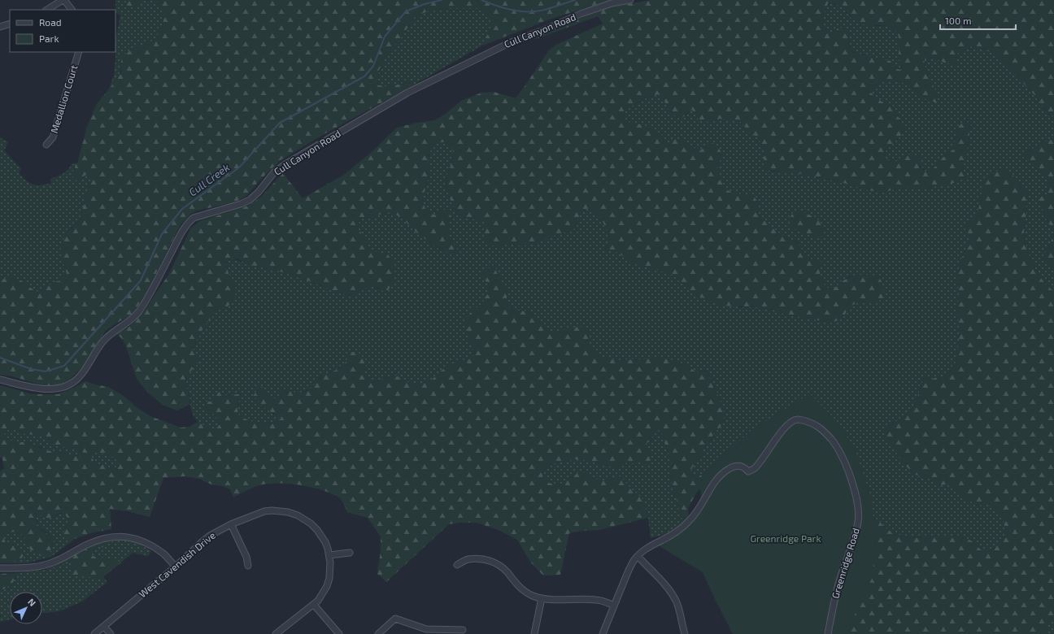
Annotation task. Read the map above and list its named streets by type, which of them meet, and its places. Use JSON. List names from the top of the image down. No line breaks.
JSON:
{"streets":{"street":["Cull Canyon Road","Medallion Court","Greenridge Road","West Cavendish Drive"]},"water":["Cull Creek"],"parks":["Greenridge Park"],"legend":["Road","Park"],"scale_bar":"100 m","north":"top right"}
